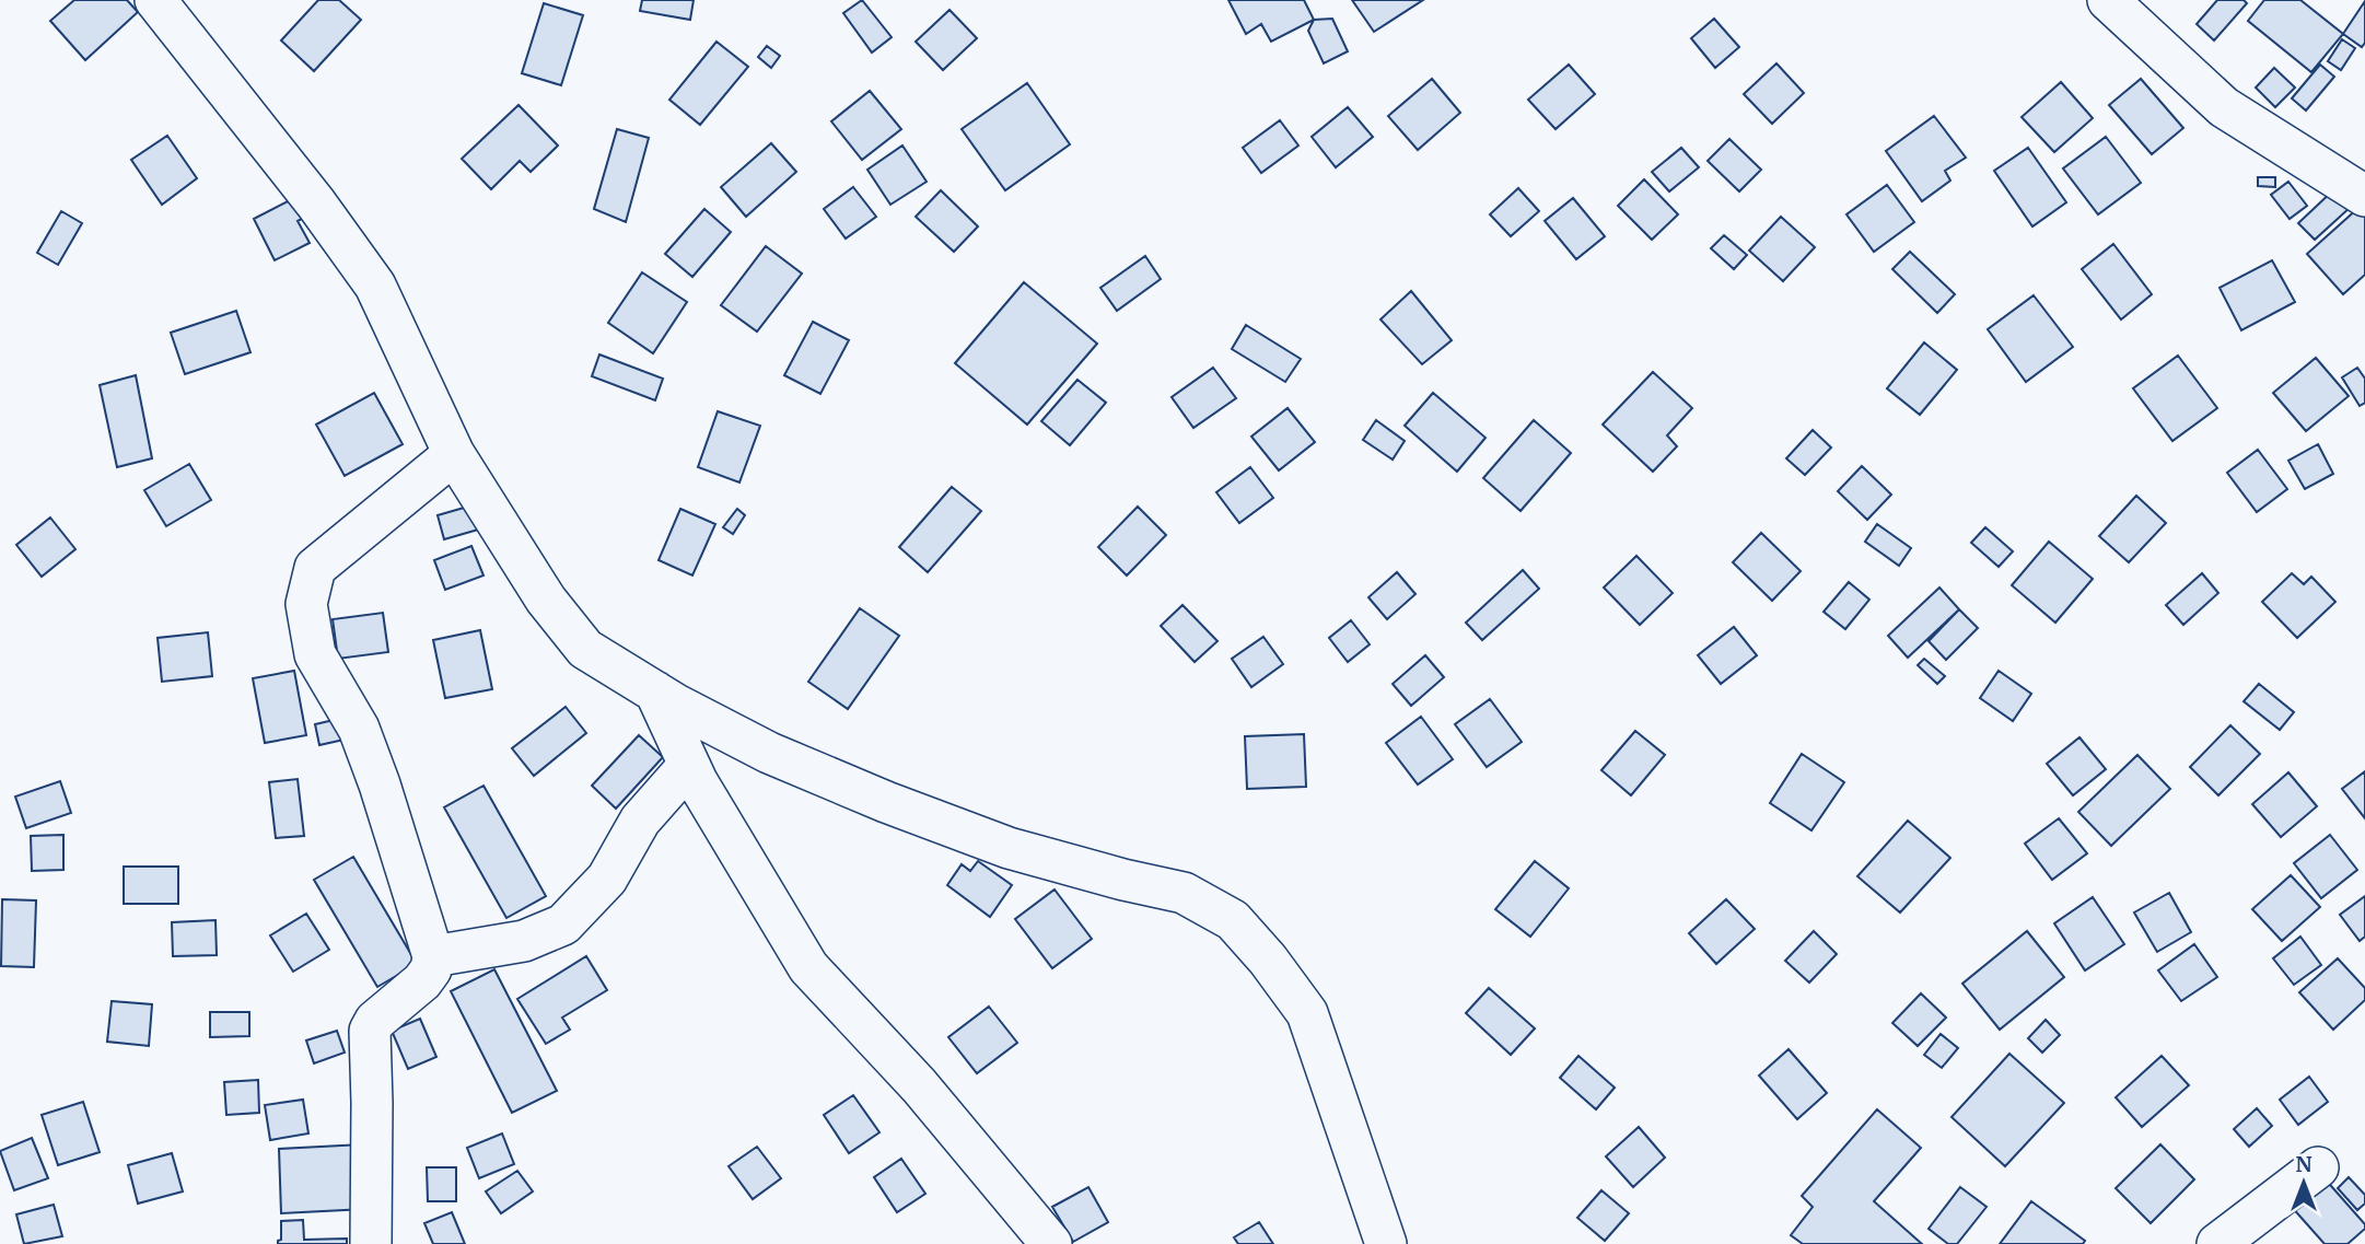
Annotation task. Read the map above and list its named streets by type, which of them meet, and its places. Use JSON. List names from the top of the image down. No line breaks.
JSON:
{"north":"top"}
